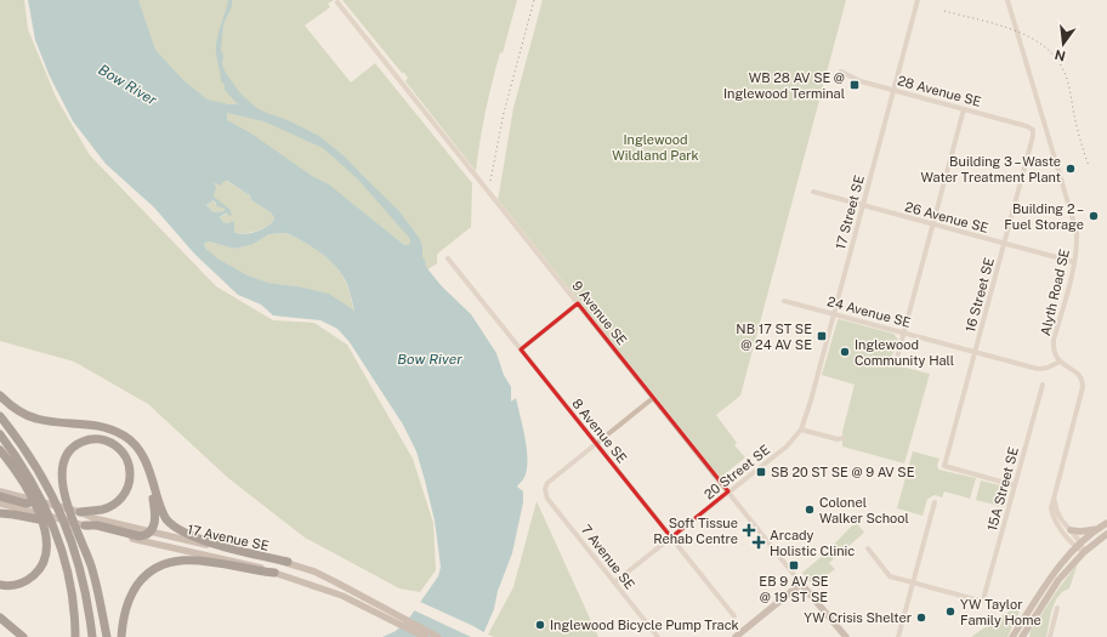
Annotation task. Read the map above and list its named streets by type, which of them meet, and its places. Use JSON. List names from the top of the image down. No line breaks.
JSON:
{"streets":{"main road":["9 Avenue SE","17 Avenue SE"],"street":["28 Avenue SE","17 Street SE","26 Avenue SE","Alyth Road SE","16 Street SE","24 Avenue SE","8 Avenue SE","20 Street SE","15A Street SE","7 Avenue SE"]},"crossings":[["28 Avenue SE","17 Street SE"],["28 Avenue SE","16 Street SE"],["17 Street SE","26 Avenue SE"],["17 Street SE","24 Avenue SE"],["17 Street SE","20 Street SE"],["26 Avenue SE","Alyth Road SE"],["26 Avenue SE","16 Street SE"],["Alyth Road SE","24 Avenue SE"],["16 Street SE","24 Avenue SE"],["16 Street SE","15A Street SE"],["9 Avenue SE","20 Street SE"],["8 Avenue SE","20 Street SE"],["8 Avenue SE","7 Avenue SE"],["20 Street SE","7 Avenue SE"]],"water":["Bow River"],"parks":["Inglewood Wildland Park"],"places":{"transit":["WB 28 AV SE @ Inglewood Terminal","NB 17 ST SE @ 24 AV SE","SB 20 ST SE @ 9 AV SE","EB 9 AV SE @ 19 ST SE"],"other":["Building 3 – Waste Water Treatment Plant","Building 2 – Fuel Storage","Inglewood Community Hall","Colonel Walker School","YW Taylor Family Home","YW Crisis Shelter","Inglewood Bicycle Pump Track"],"health":["Soft Tissue Rehab Centre","Arcady Holistic Clinic"]},"north":"bottom"}
